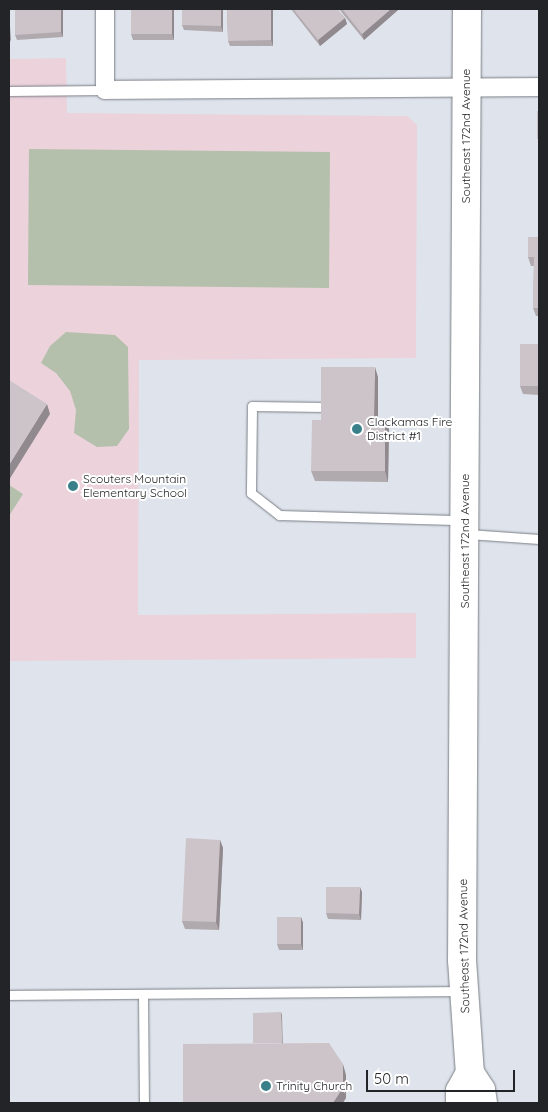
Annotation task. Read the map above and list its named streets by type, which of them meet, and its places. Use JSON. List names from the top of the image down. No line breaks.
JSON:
{"streets":{"main road":["Southeast 172nd Avenue"]},"places":["Clackamas Fire District #1","Scouters Mountain Elementary School","Trinity Church"],"scale_bar":"50 m"}
